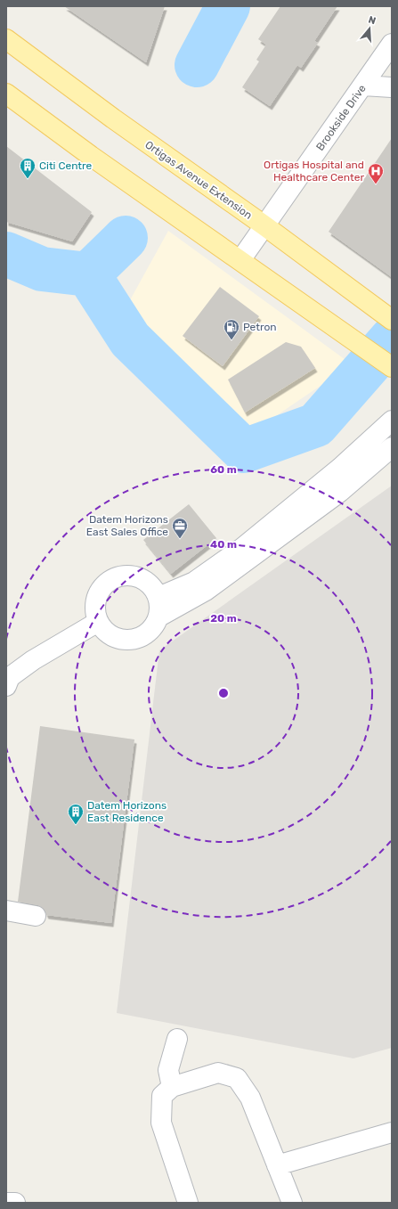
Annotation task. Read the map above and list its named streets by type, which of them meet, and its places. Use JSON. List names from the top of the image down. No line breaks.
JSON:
{"streets":{"main road":["Ortigas Avenue Extension"],"street":["Brookside Drive"]},"crossings":[["Brookside Drive","Ortigas Avenue Extension"]],"places":{"building":["Citi Centre","Datem Horizons East Residence"],"hospital":["Ortigas Hospital and Healthcare Center"],"fuel station":["Petron"],"office":["Datem Horizons East Sales Office"]},"north":"top","rings":["60 m","40 m","20 m"]}
